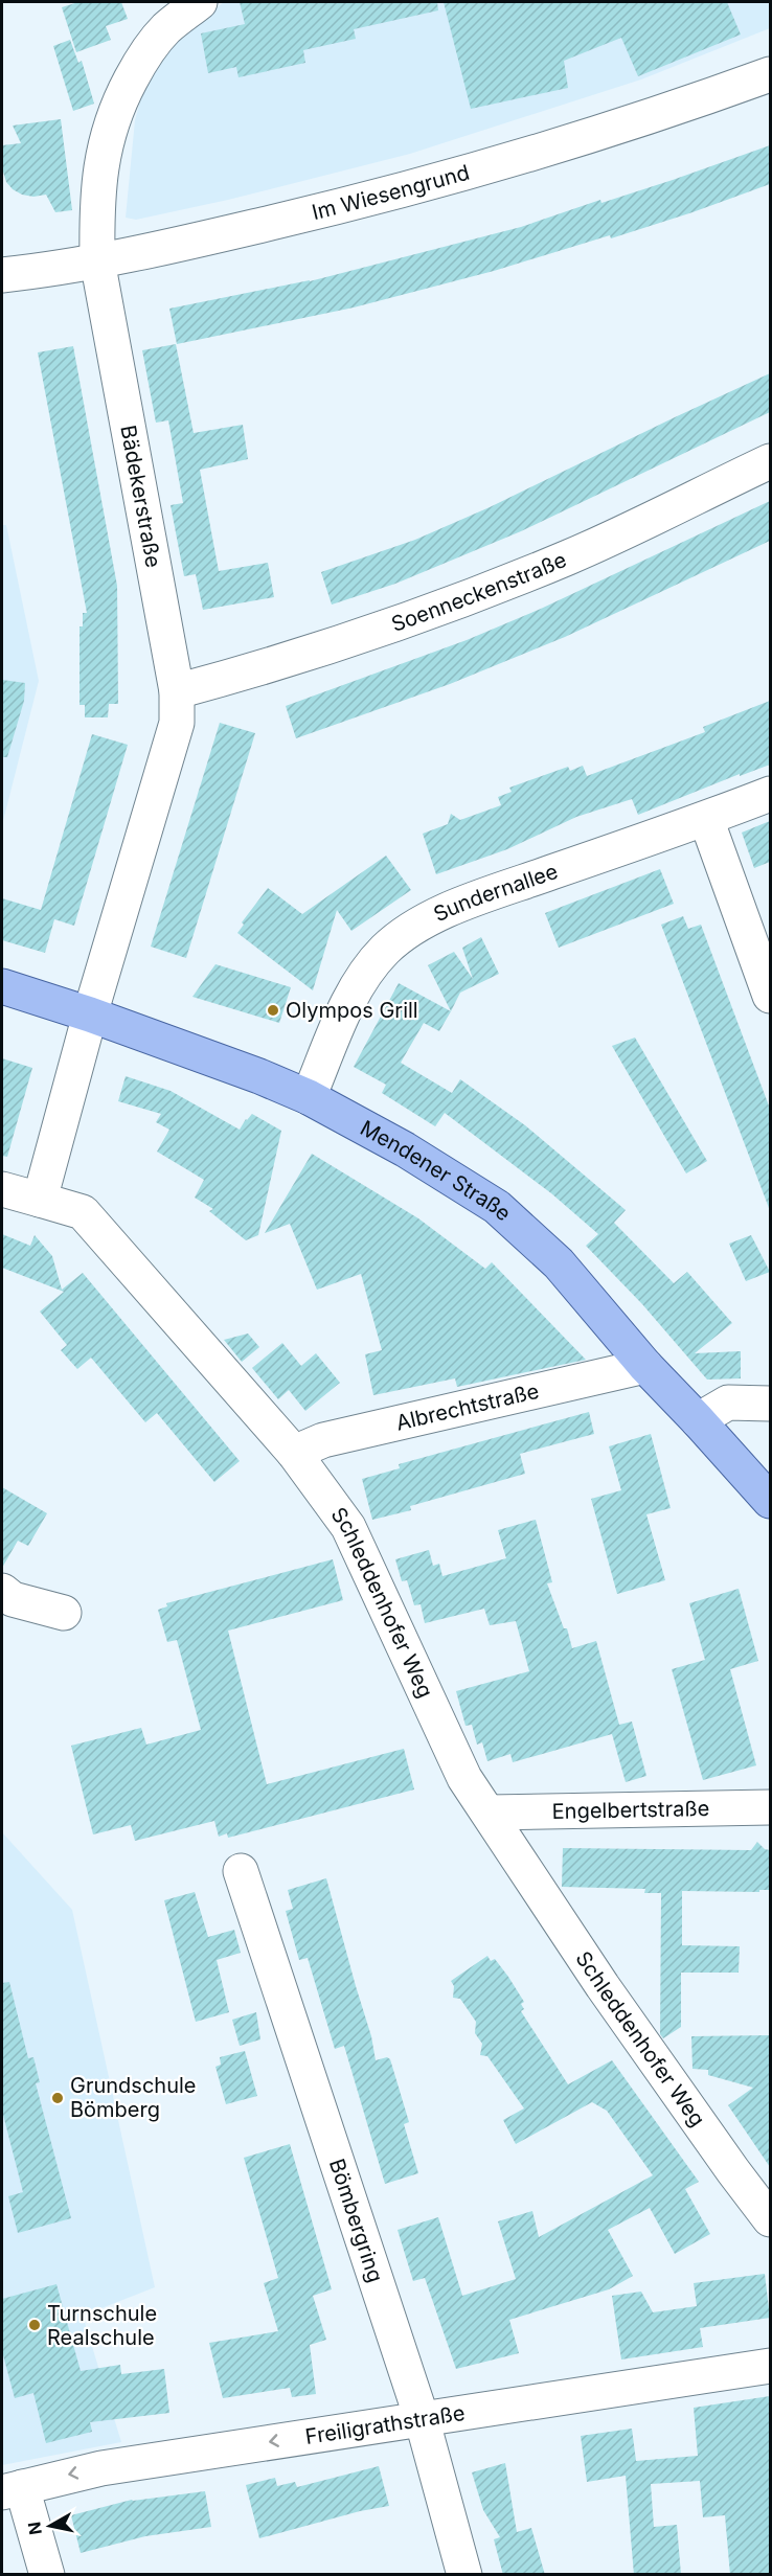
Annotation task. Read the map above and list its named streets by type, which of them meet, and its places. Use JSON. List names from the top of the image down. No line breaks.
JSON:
{"streets":{"main road":["Mendener Straße"],"street":["Im Wiesengrund","Bädekerstraße","Soenneckenstraße","Sundernallee","Albrechtstraße","Schleddenhofer Weg","Engelbertstraße","Bömbergring","Freiligrathstraße"]},"crossings":[["Im Wiesengrund","Bädekerstraße"],["Bädekerstraße","Soenneckenstraße"],["Bädekerstraße","Mendener Straße"],["Sundernallee","Mendener Straße"],["Mendener Straße","Albrechtstraße"],["Albrechtstraße","Schleddenhofer Weg"],["Schleddenhofer Weg","Engelbertstraße"],["Bömbergring","Freiligrathstraße"]],"one_way":["Freiligrathstraße"],"places":["Olympos Grill","Grundschule Bömberg","Turnschule Realschule"],"north":"left"}
